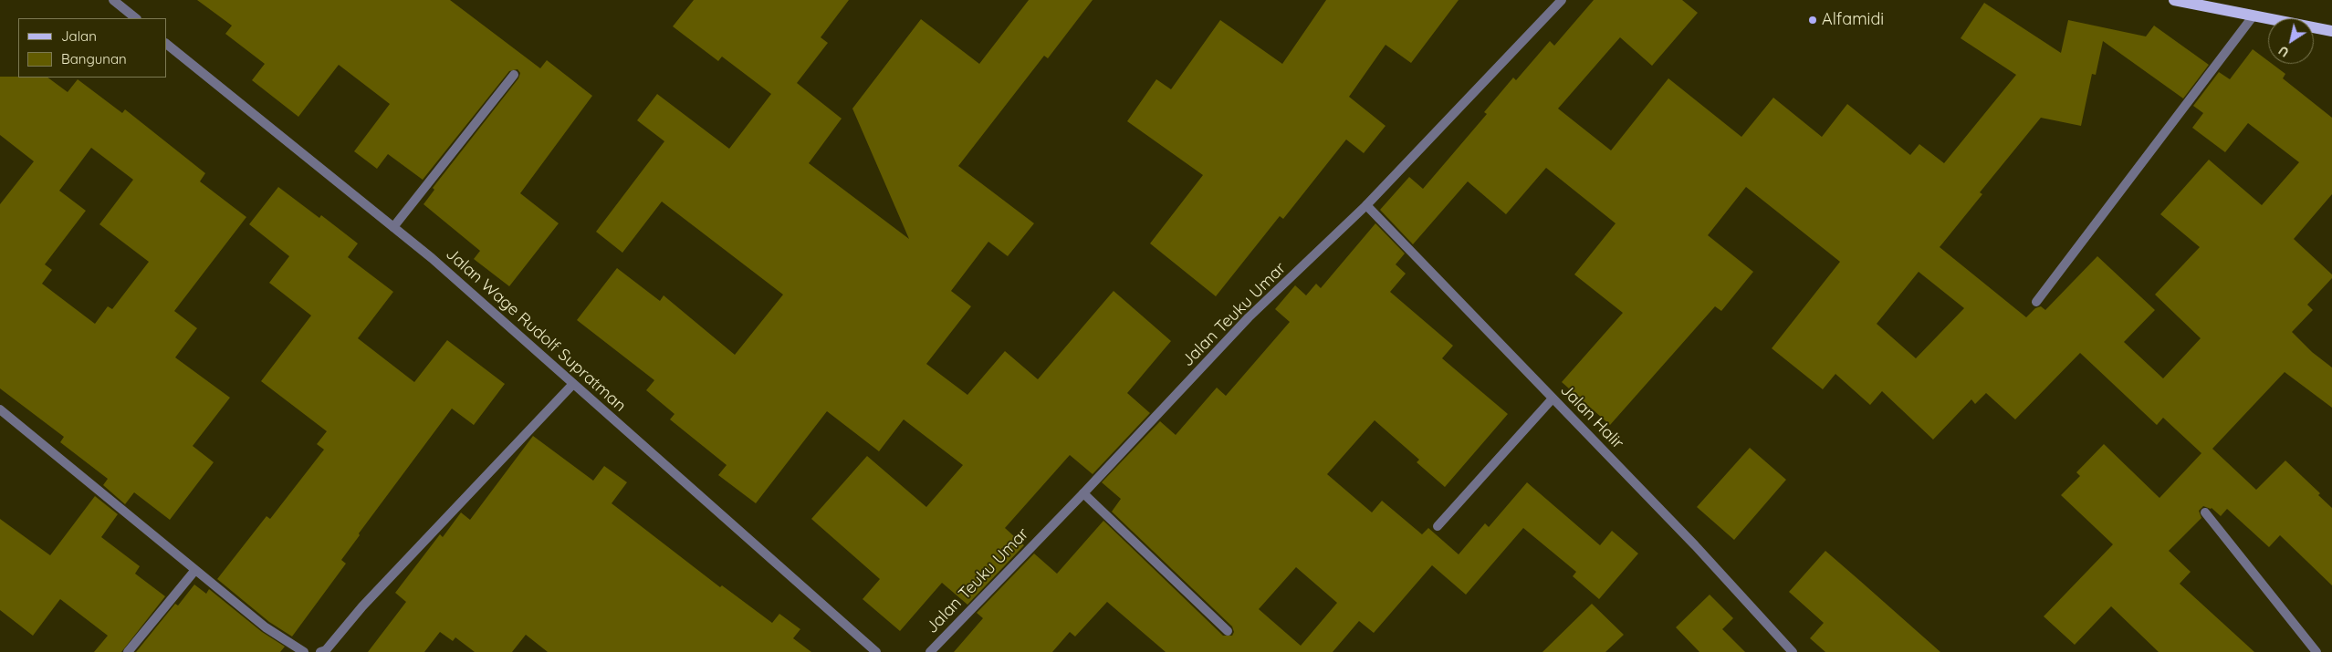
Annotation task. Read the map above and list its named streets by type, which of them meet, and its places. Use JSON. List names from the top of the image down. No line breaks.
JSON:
{"streets":{"street":["Jalan Teuku Umar","Jalan Wage Rudolf Supratman","Jalan Halir"]},"crossings":[["Jalan Teuku Umar","Jalan Halir"]],"places":["Alfamidi"],"legend":["Jalan","Bangunan"],"north":"bottom left"}
